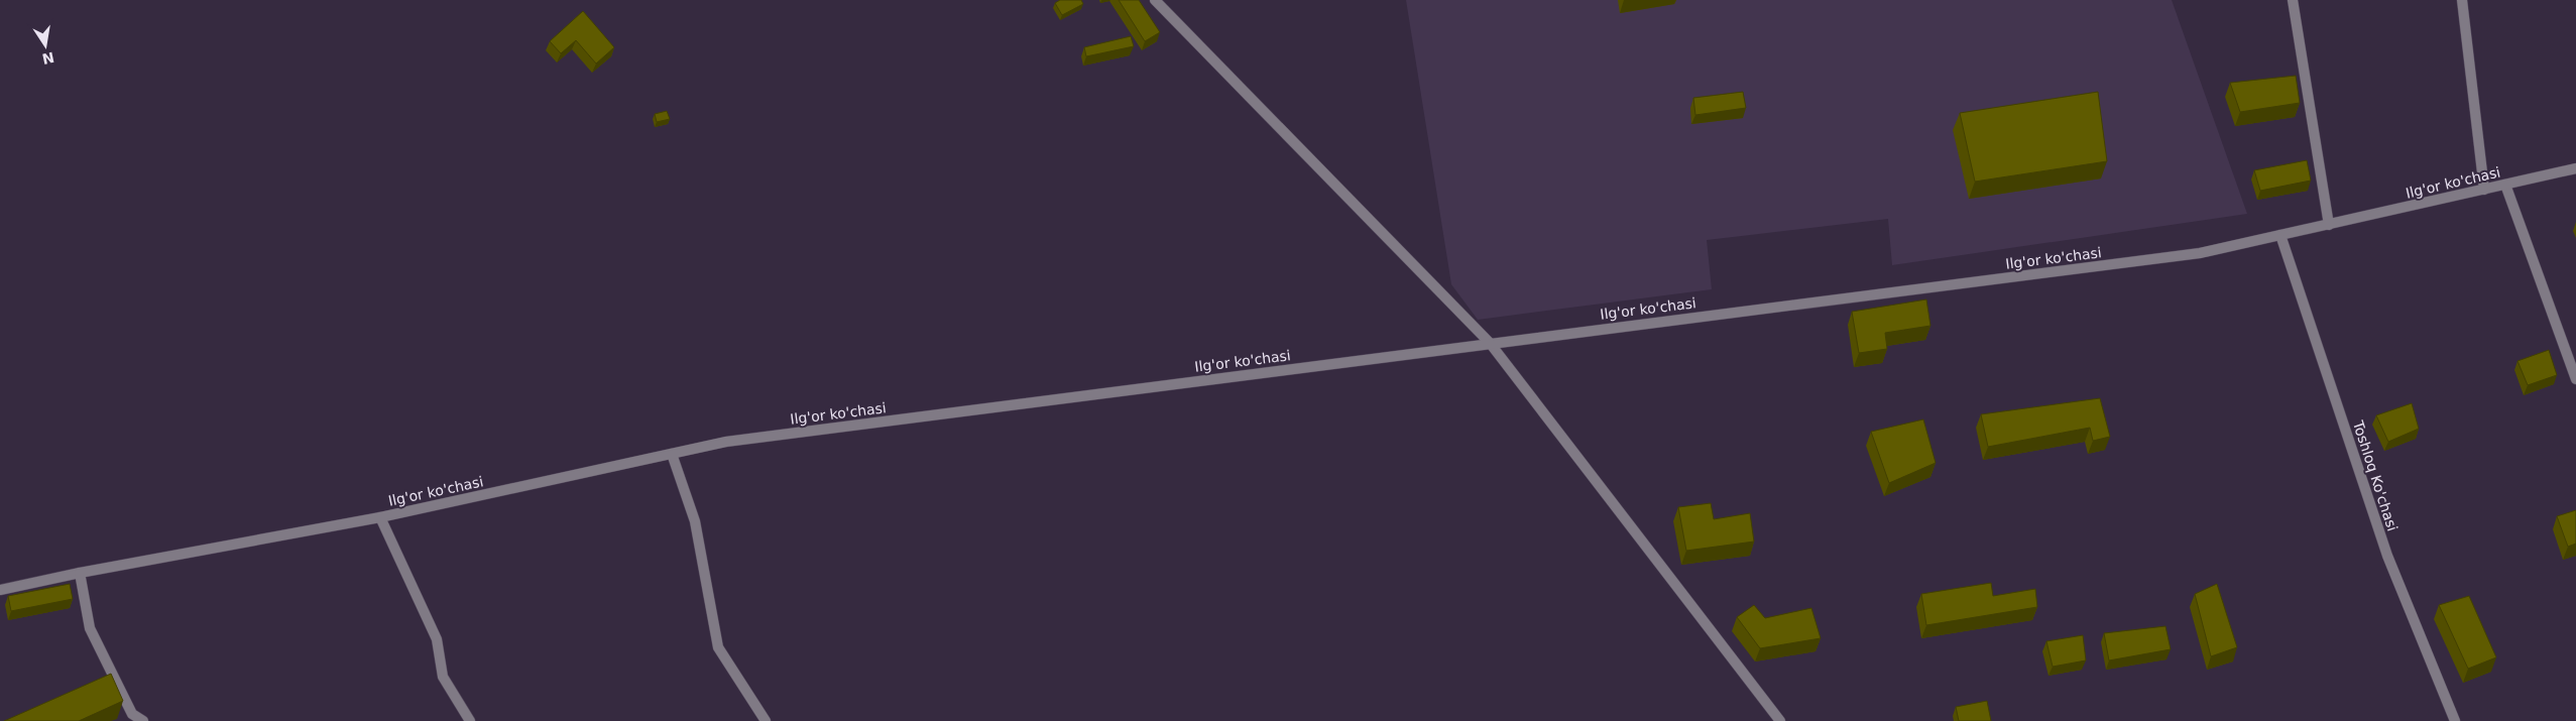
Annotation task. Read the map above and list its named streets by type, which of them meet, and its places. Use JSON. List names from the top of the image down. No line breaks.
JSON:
{"streets":{"street":["Ilg'or ko'chasi","Toshloq Ko'chasi"]},"crossings":[["Ilg'or ko'chasi","Toshloq Ko'chasi"]],"north":"bottom"}
